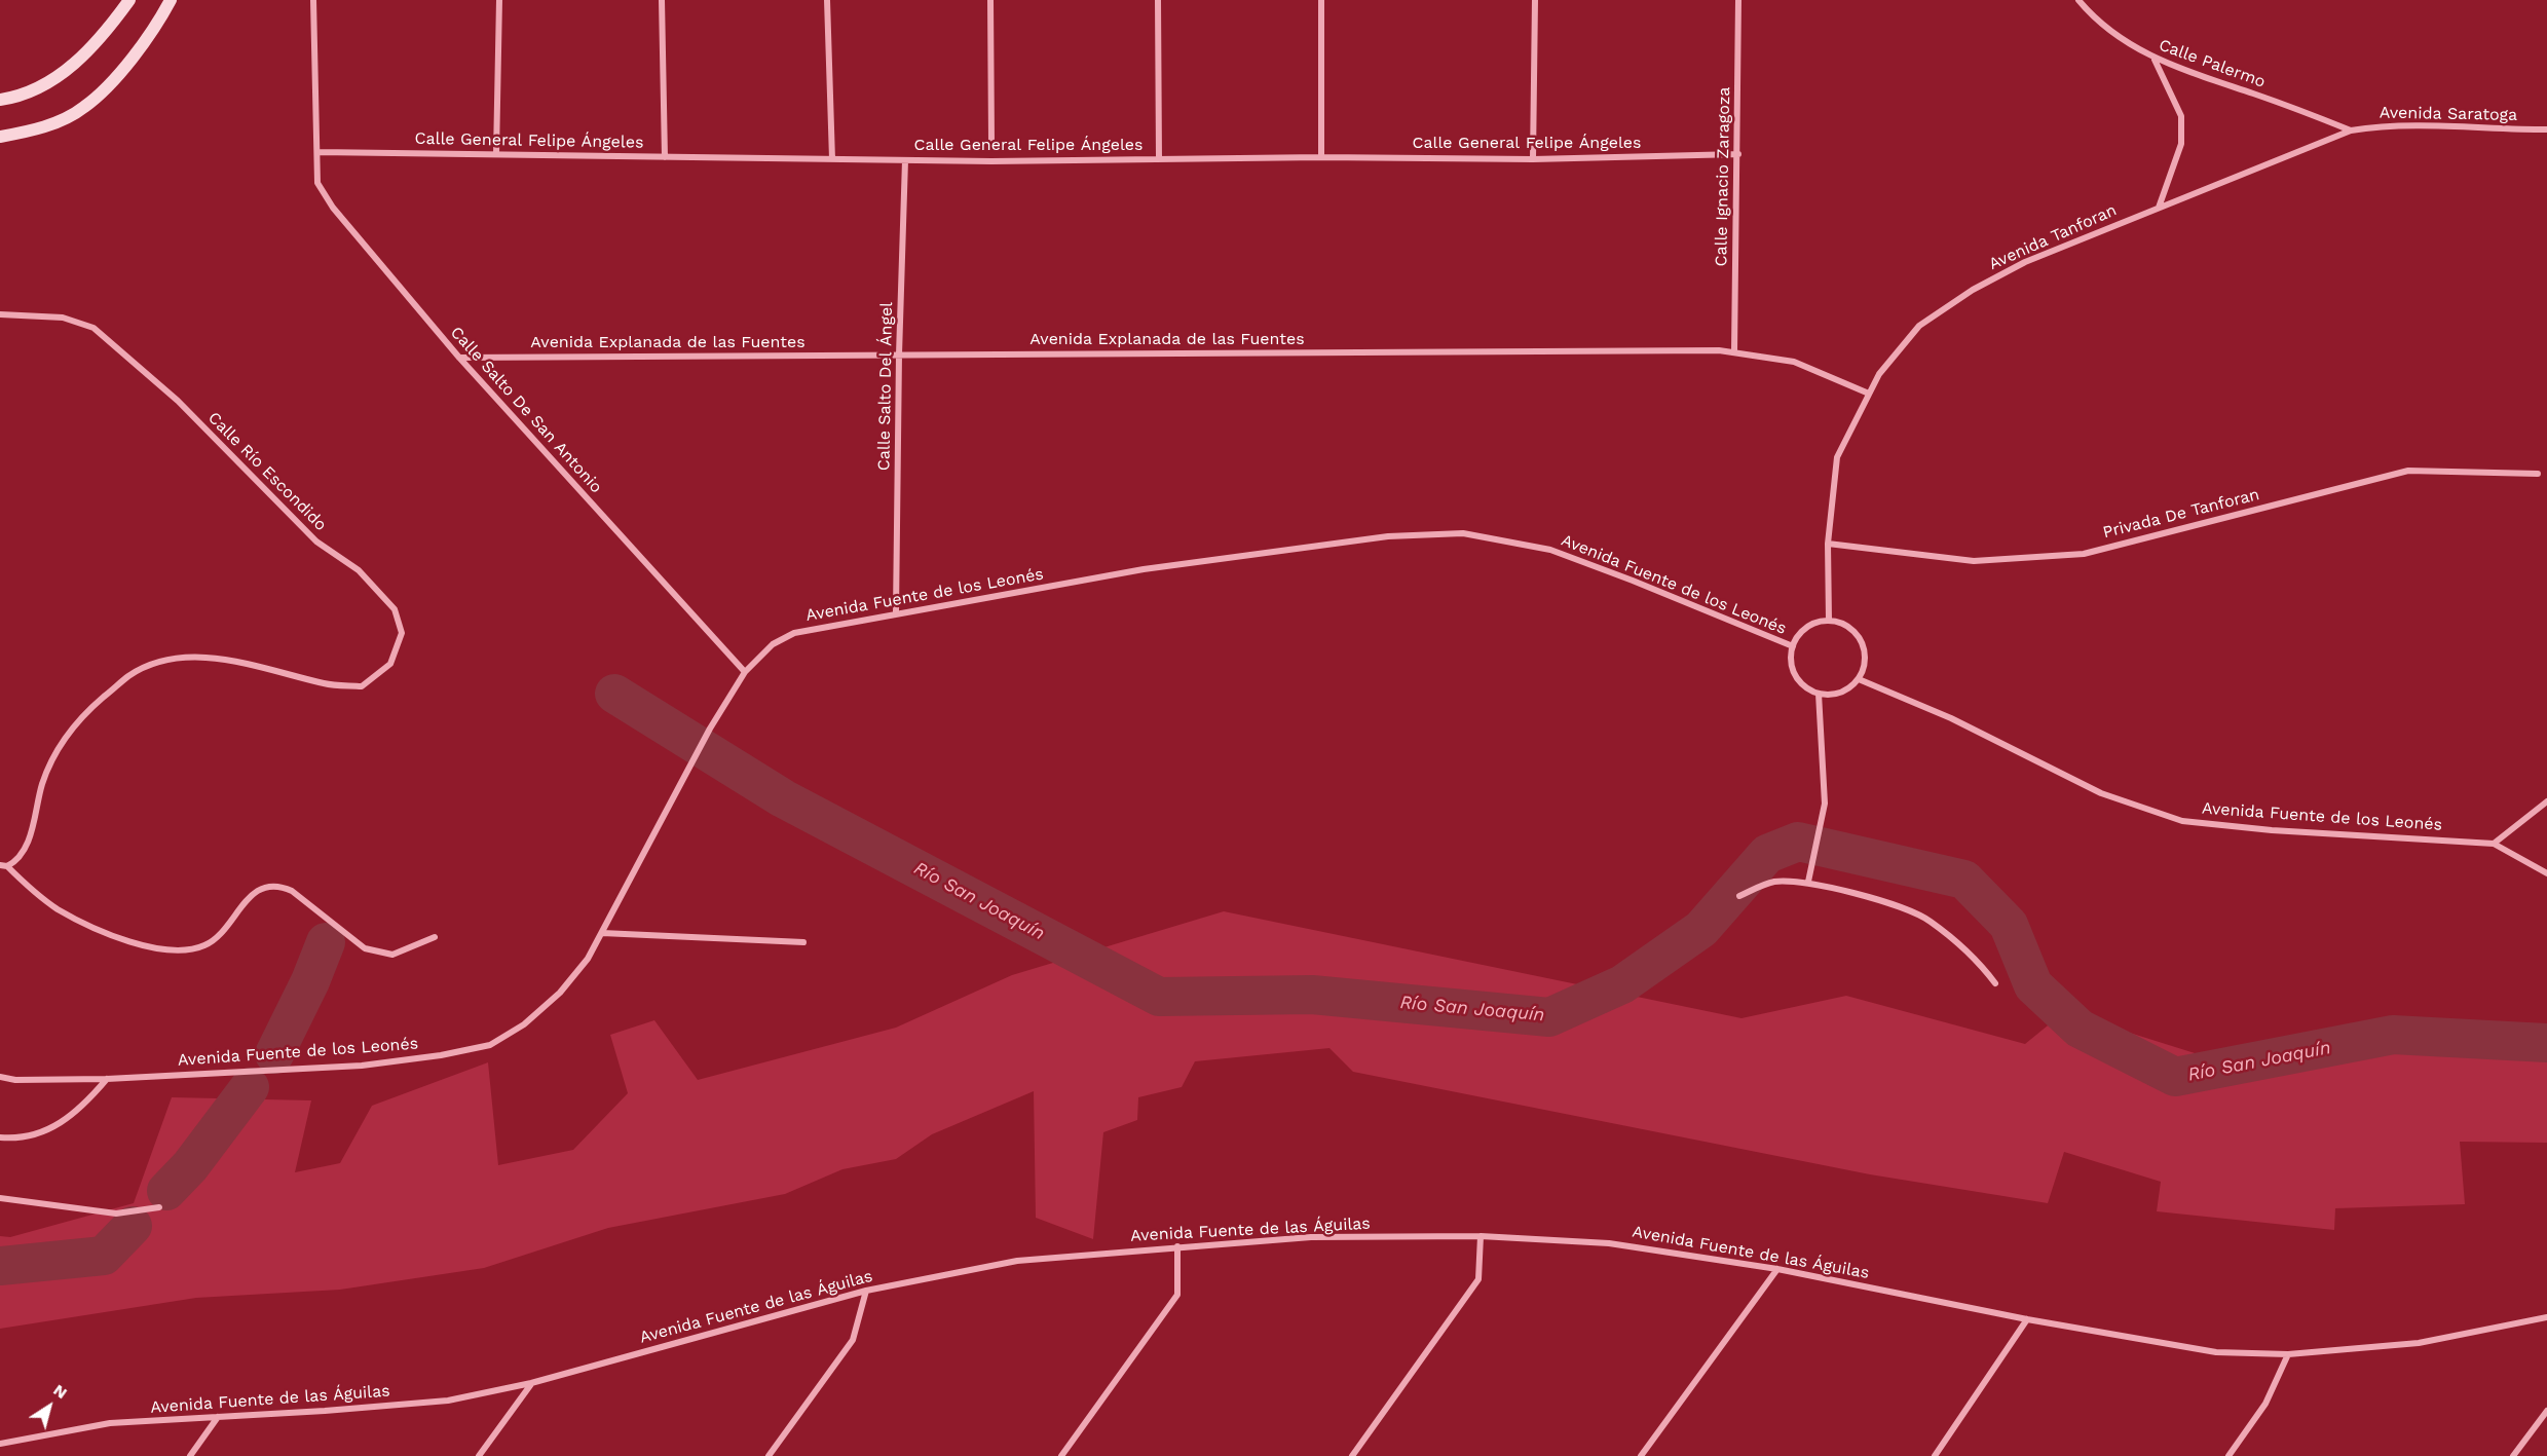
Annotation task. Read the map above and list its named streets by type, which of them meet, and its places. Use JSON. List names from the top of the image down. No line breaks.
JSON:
{"streets":{"street":["Calle Palermo","Avenida Saratoga","Calle General Felipe Ángeles","Calle Ignacio Zaragoza","Avenida Tanforan","Avenida Explanada de las Fuentes","Calle Salto Del Ángel","Calle Salto De San Antonio","Calle Río Escondido","Privada De Tanforan","Avenida Fuente de los Leonés","Avenida Fuente de las Águilas"]},"crossings":[["Calle Palermo","Avenida Saratoga"],["Calle Palermo","Avenida Tanforan"],["Avenida Saratoga","Avenida Tanforan"],["Calle General Felipe Ángeles","Calle Ignacio Zaragoza"],["Calle General Felipe Ángeles","Calle Salto Del Ángel"],["Calle General Felipe Ángeles","Calle Salto De San Antonio"],["Calle Ignacio Zaragoza","Avenida Explanada de las Fuentes"],["Avenida Tanforan","Avenida Explanada de las Fuentes"],["Avenida Tanforan","Privada De Tanforan"],["Avenida Tanforan","Avenida Fuente de los Leonés"],["Avenida Explanada de las Fuentes","Calle Salto Del Ángel"],["Avenida Explanada de las Fuentes","Calle Salto De San Antonio"],["Calle Salto Del Ángel","Avenida Fuente de los Leonés"],["Calle Salto De San Antonio","Avenida Fuente de los Leonés"]],"water":["Río San Joaquín"],"north":"top right"}
